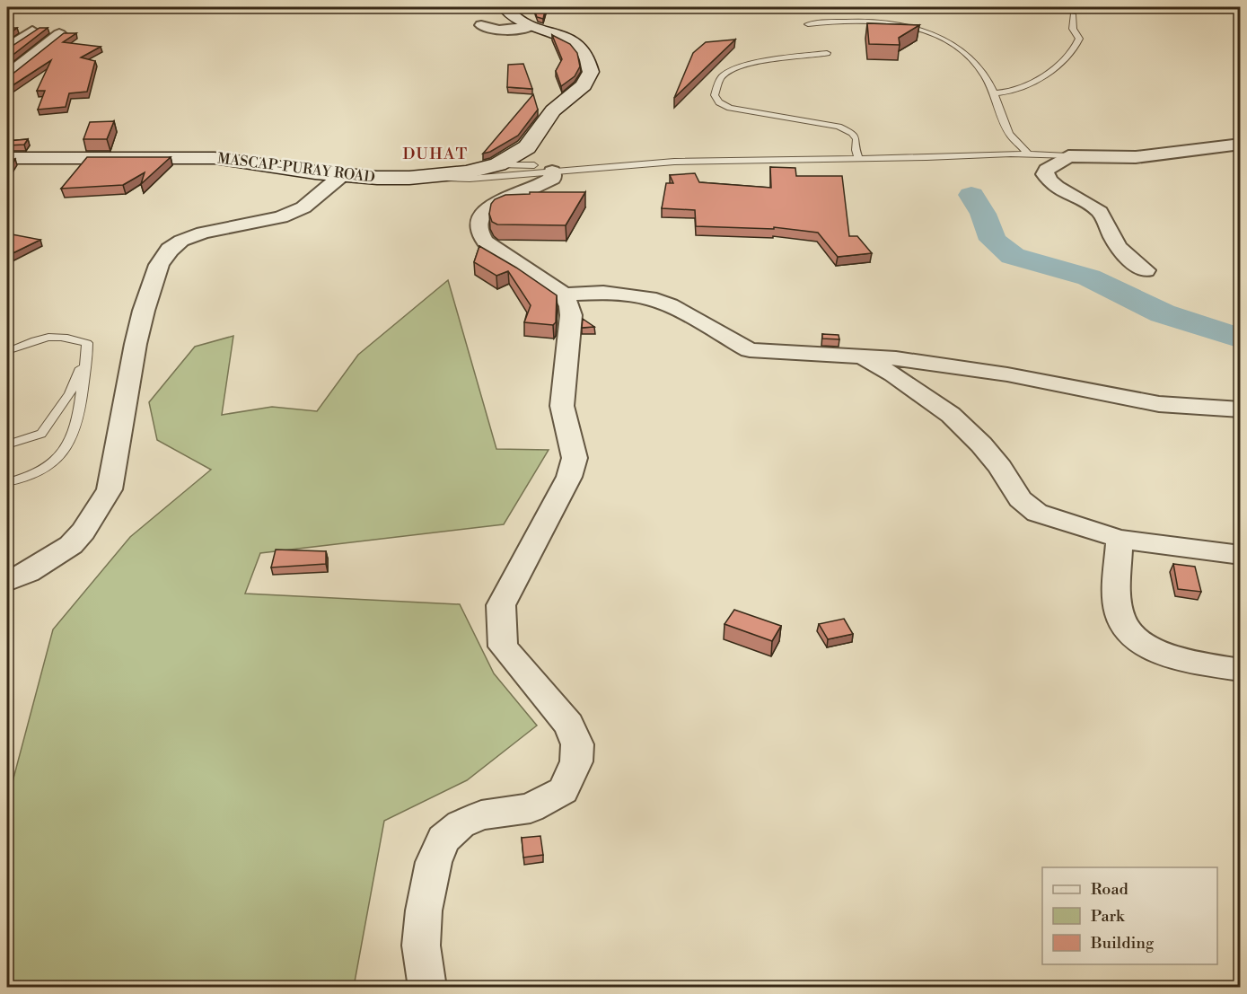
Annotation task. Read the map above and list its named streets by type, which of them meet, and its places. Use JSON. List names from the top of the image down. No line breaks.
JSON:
{"streets":{"street":["MASCAP-PURAY ROAD"]},"districts":["DUHAT"],"legend":["Road","Park","Building"]}
